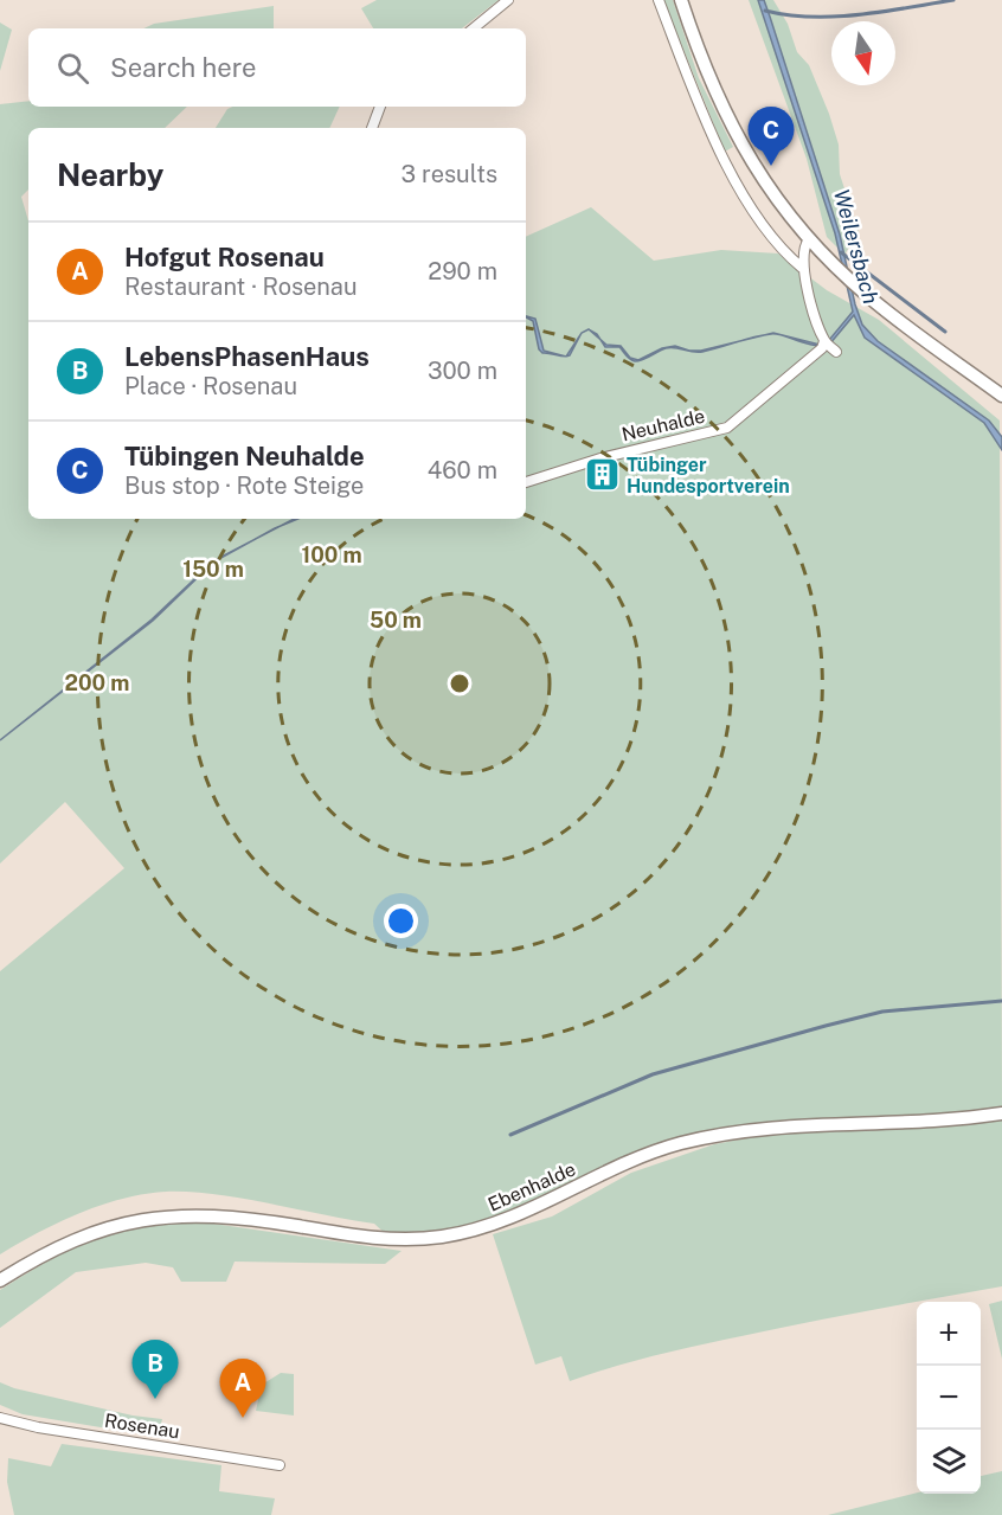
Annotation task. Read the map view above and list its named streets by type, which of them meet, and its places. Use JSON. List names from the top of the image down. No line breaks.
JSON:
{"streets":{"street":["Neuhalde","Ebenhalde","Rosenau"]},"water":["Weilersbach"],"places":{"building":["Tübinger Hundesportverein"]},"north":"bottom","page":{"search":"Search here","pins":["C","B","A"],"heading":["Nearby","3 results"],"list":[{"mark":"A","name":"Hofgut Rosenau","note":"Restaurant · Rosenau","value":"290 m"},{"mark":"B","name":"LebensPhasenHaus","note":"Place · Rosenau","value":"300 m"},{"mark":"C","name":"Tübingen Neuhalde","note":"Bus stop · Rote Steige","value":"460 m"}],"map_buttons":["+","−"]},"rings":["100 m","150 m","50 m","200 m"]}
